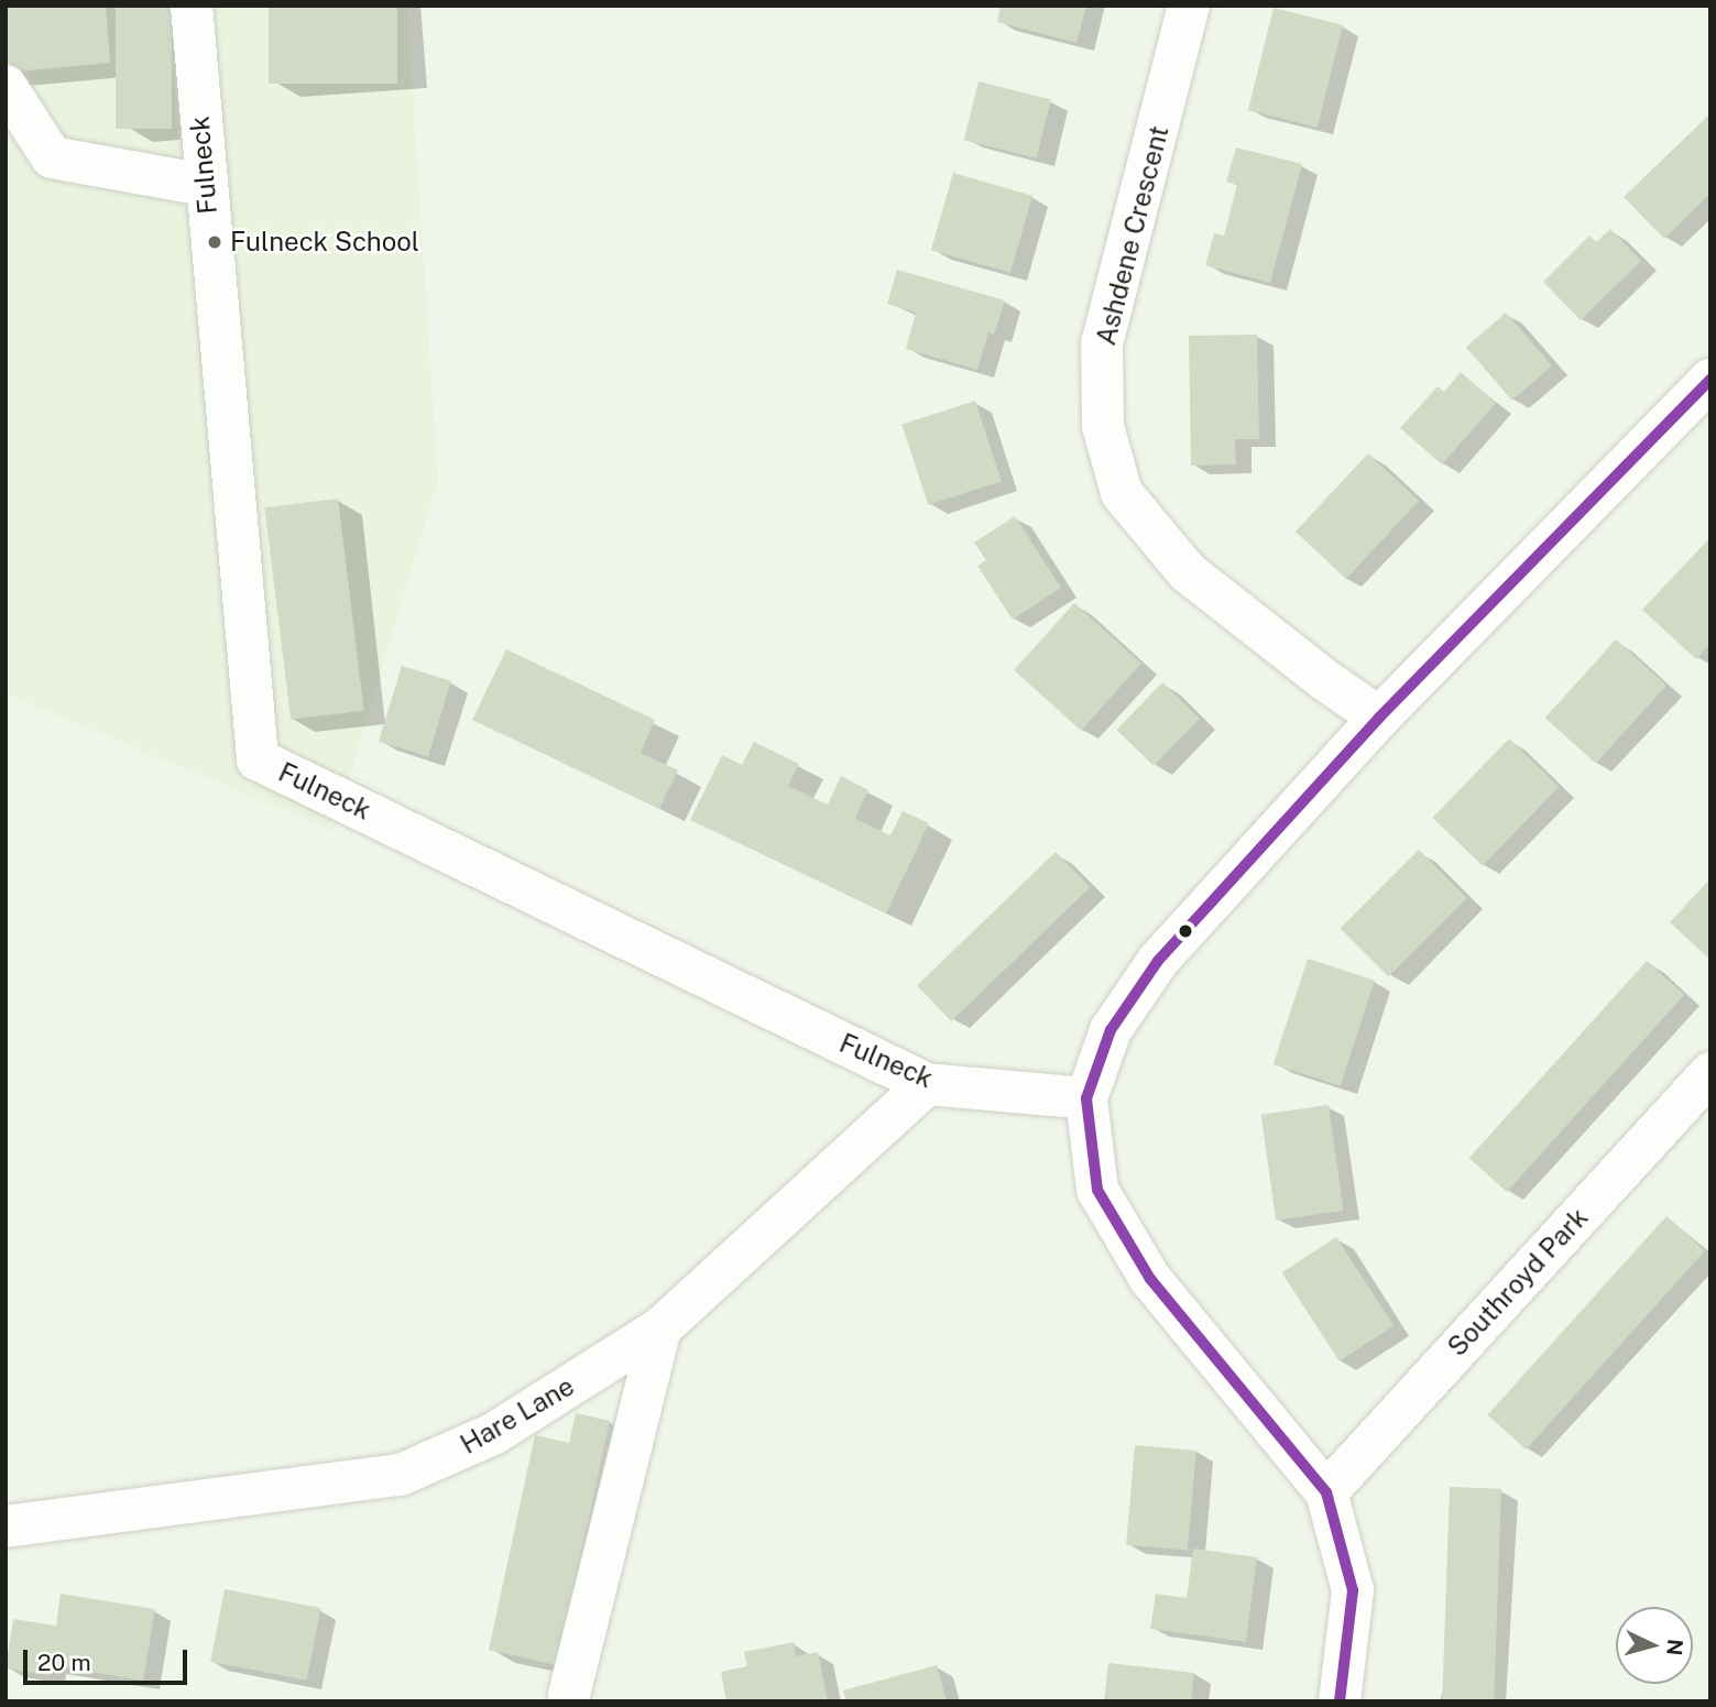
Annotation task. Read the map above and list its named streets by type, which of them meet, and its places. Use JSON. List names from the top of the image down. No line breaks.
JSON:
{"streets":{"street":["Fulneck","Ashdene Crescent","Southroyd Park","Hare Lane"]},"crossings":[["Fulneck","Hare Lane"]],"places":["Fulneck School"],"scale_bar":"20 m","north":"right"}
